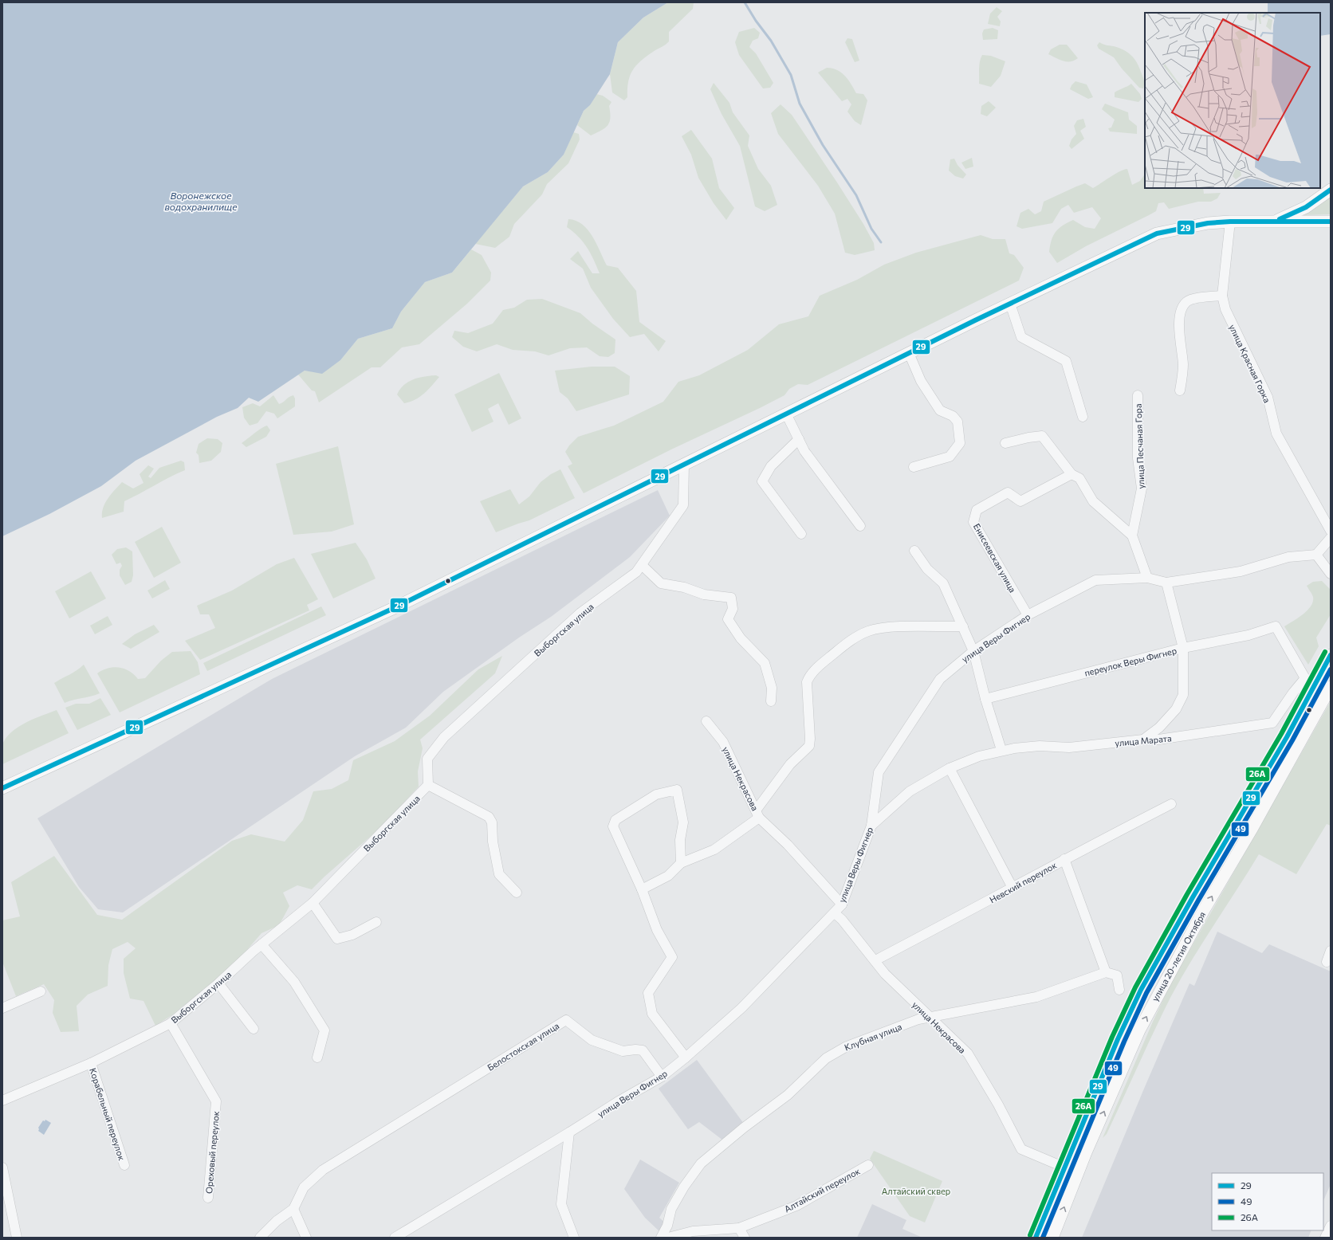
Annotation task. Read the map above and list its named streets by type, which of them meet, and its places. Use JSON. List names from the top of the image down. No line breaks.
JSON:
{"streets":{"main road":["улица 20-летия Октября"],"street":["улица Красная Горка","улица Песчаная Гора","Енисеевская улица","Выборгская улица","улица Веры Фигнер","переулок Веры Фигнер","улица Марата","улица Некрасова","Невский переулок","Клубная улица","Белостокская улица","Корабельный переулок","Ореховый переулок","Алтайский переулок"]},"crossings":[["Енисеевская улица","улица Веры Фигнер"],["Выборгская улица","Корабельный переулок"],["Выборгская улица","Ореховый переулок"],["улица Веры Фигнер","улица Марата"],["улица Веры Фигнер","улица Некрасова"],["улица Веры Фигнер","Белостокская улица"],["переулок Веры Фигнер","улица Марата"],["улица Некрасова","Невский переулок"],["улица Некрасова","улица 20-летия Октября"],["улица Некрасова","Клубная улица"]],"water":["Воронежское водохранилище"],"parks":["Алтайский сквер"],"lines":["transit line 29","transit line 26А","transit line 49"],"legend":["29","49","26А"]}
